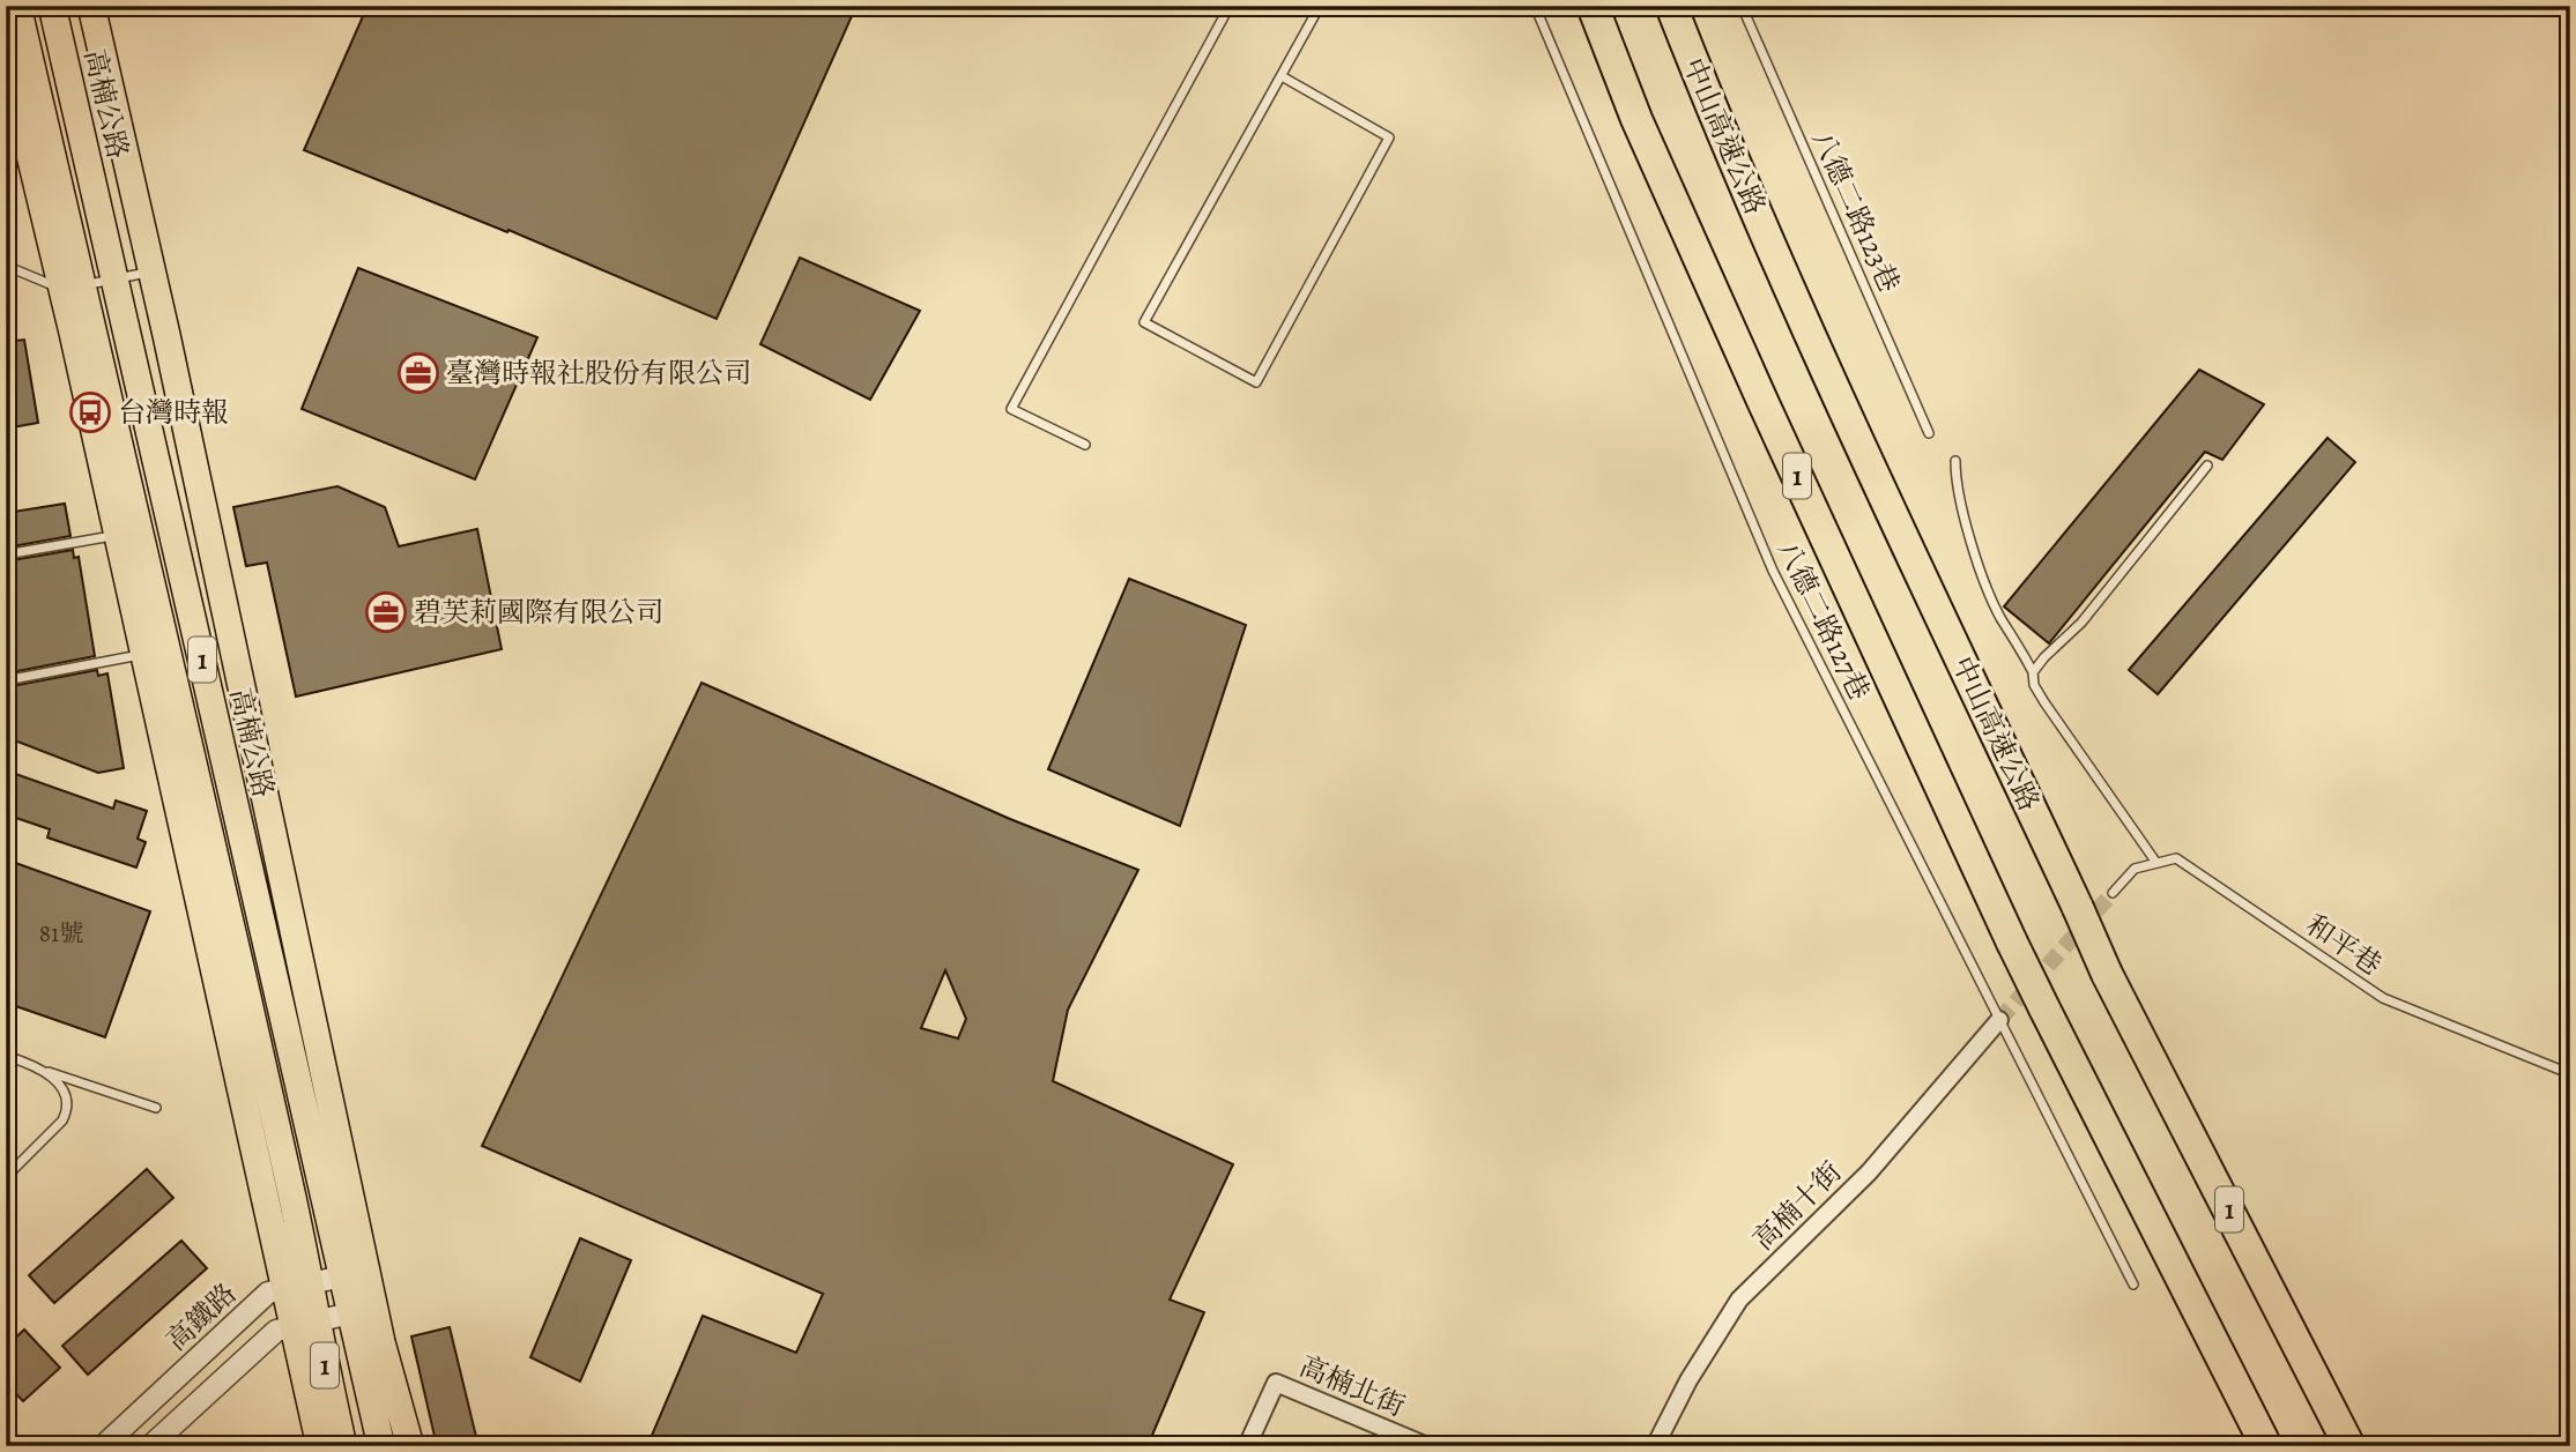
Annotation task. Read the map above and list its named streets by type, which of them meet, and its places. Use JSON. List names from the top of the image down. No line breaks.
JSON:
{"streets":{"highway":["中山高速公路","1"],"main road":["高楠公路"],"street":["高楠十街","高鐵路","高楠北街"],"lane":["八德二路123巷","八德二路127巷","和平巷"]},"crossings":[["高楠公路","高鐵路"],["1","高鐵路"],["八德二路127巷","高楠十街"]],"places":{"office":["臺灣時報社股份有限公司","碧芙莉國際有限公司"],"bus stop":["台灣時報"]},"house_numbers":["81號"]}
